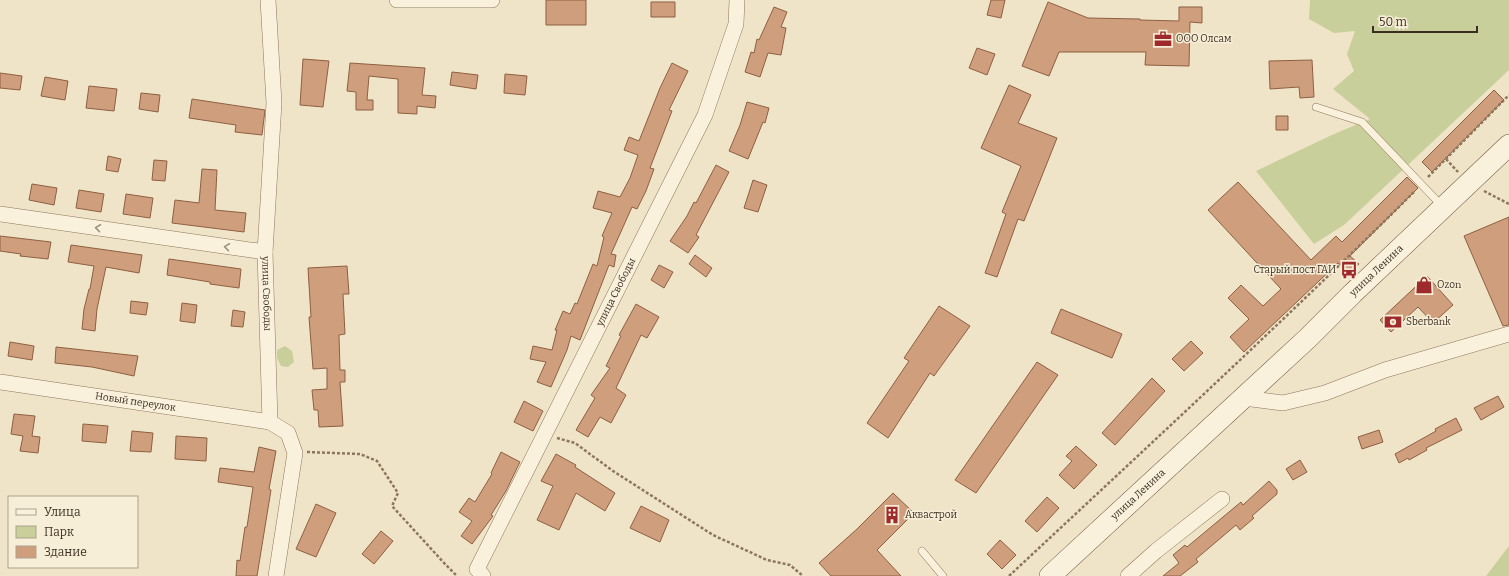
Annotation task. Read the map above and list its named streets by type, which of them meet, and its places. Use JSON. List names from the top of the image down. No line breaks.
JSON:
{"streets":{"main road":["улица Ленина"],"street":["улица Свободы","Новый переулок"]},"crossings":[["улица Свободы","Новый переулок"]],"places":{"office":["ООО Олсам"],"bus stop":["Старый пост ГАИ"],"shop":["Ozon"],"bank":["Sberbank"],"building":["Аквастрой"]},"legend":["Улица","Парк","Здание"],"scale_bar":"50 m"}
